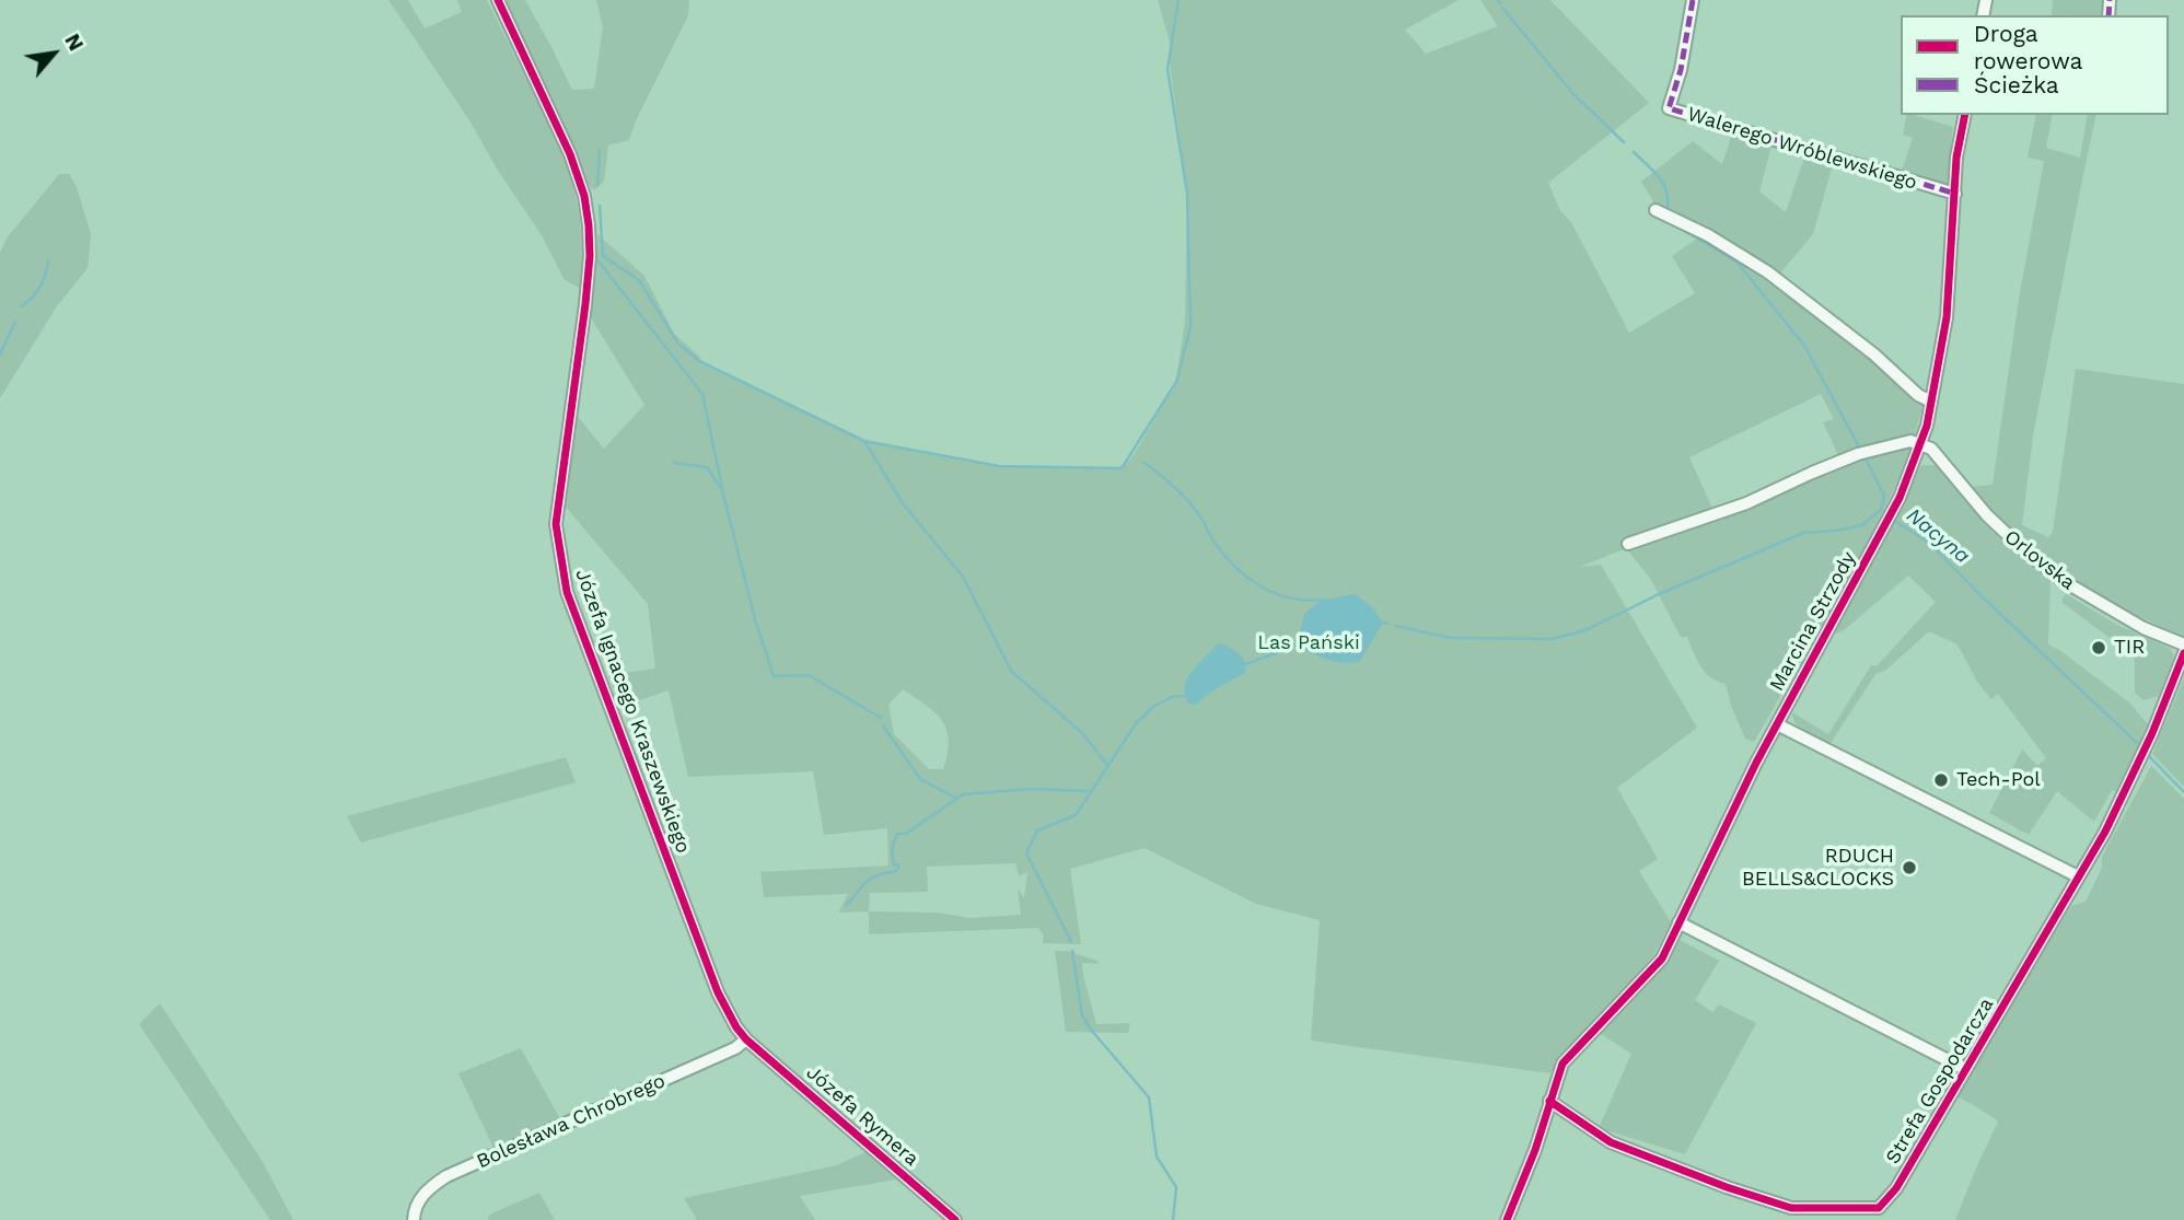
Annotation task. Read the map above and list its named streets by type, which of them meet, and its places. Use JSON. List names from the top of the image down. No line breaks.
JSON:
{"streets":{"street":["Walerego Wróblewskiego","Orlovska","Marcina Strzody","Józefa Ignacego Kraszewskiego","Strefa Gospodarcza","Józefa Rymera","Bolesława Chrobrego"]},"crossings":[["Walerego Wróblewskiego","Marcina Strzody"],["Orlovska","Marcina Strzody"],["Marcina Strzody","Strefa Gospodarcza"],["Józefa Ignacego Kraszewskiego","Józefa Rymera"],["Józefa Ignacego Kraszewskiego","Bolesława Chrobrego"],["Józefa Rymera","Bolesława Chrobrego"]],"water":["Nacyna"],"parks":["Las Pański"],"places":["TIR","Tech-Pol","RDUCH BELLS&CLOCKS"],"legend":["Droga rowerowa","Ścieżka"],"north":"top right"}
